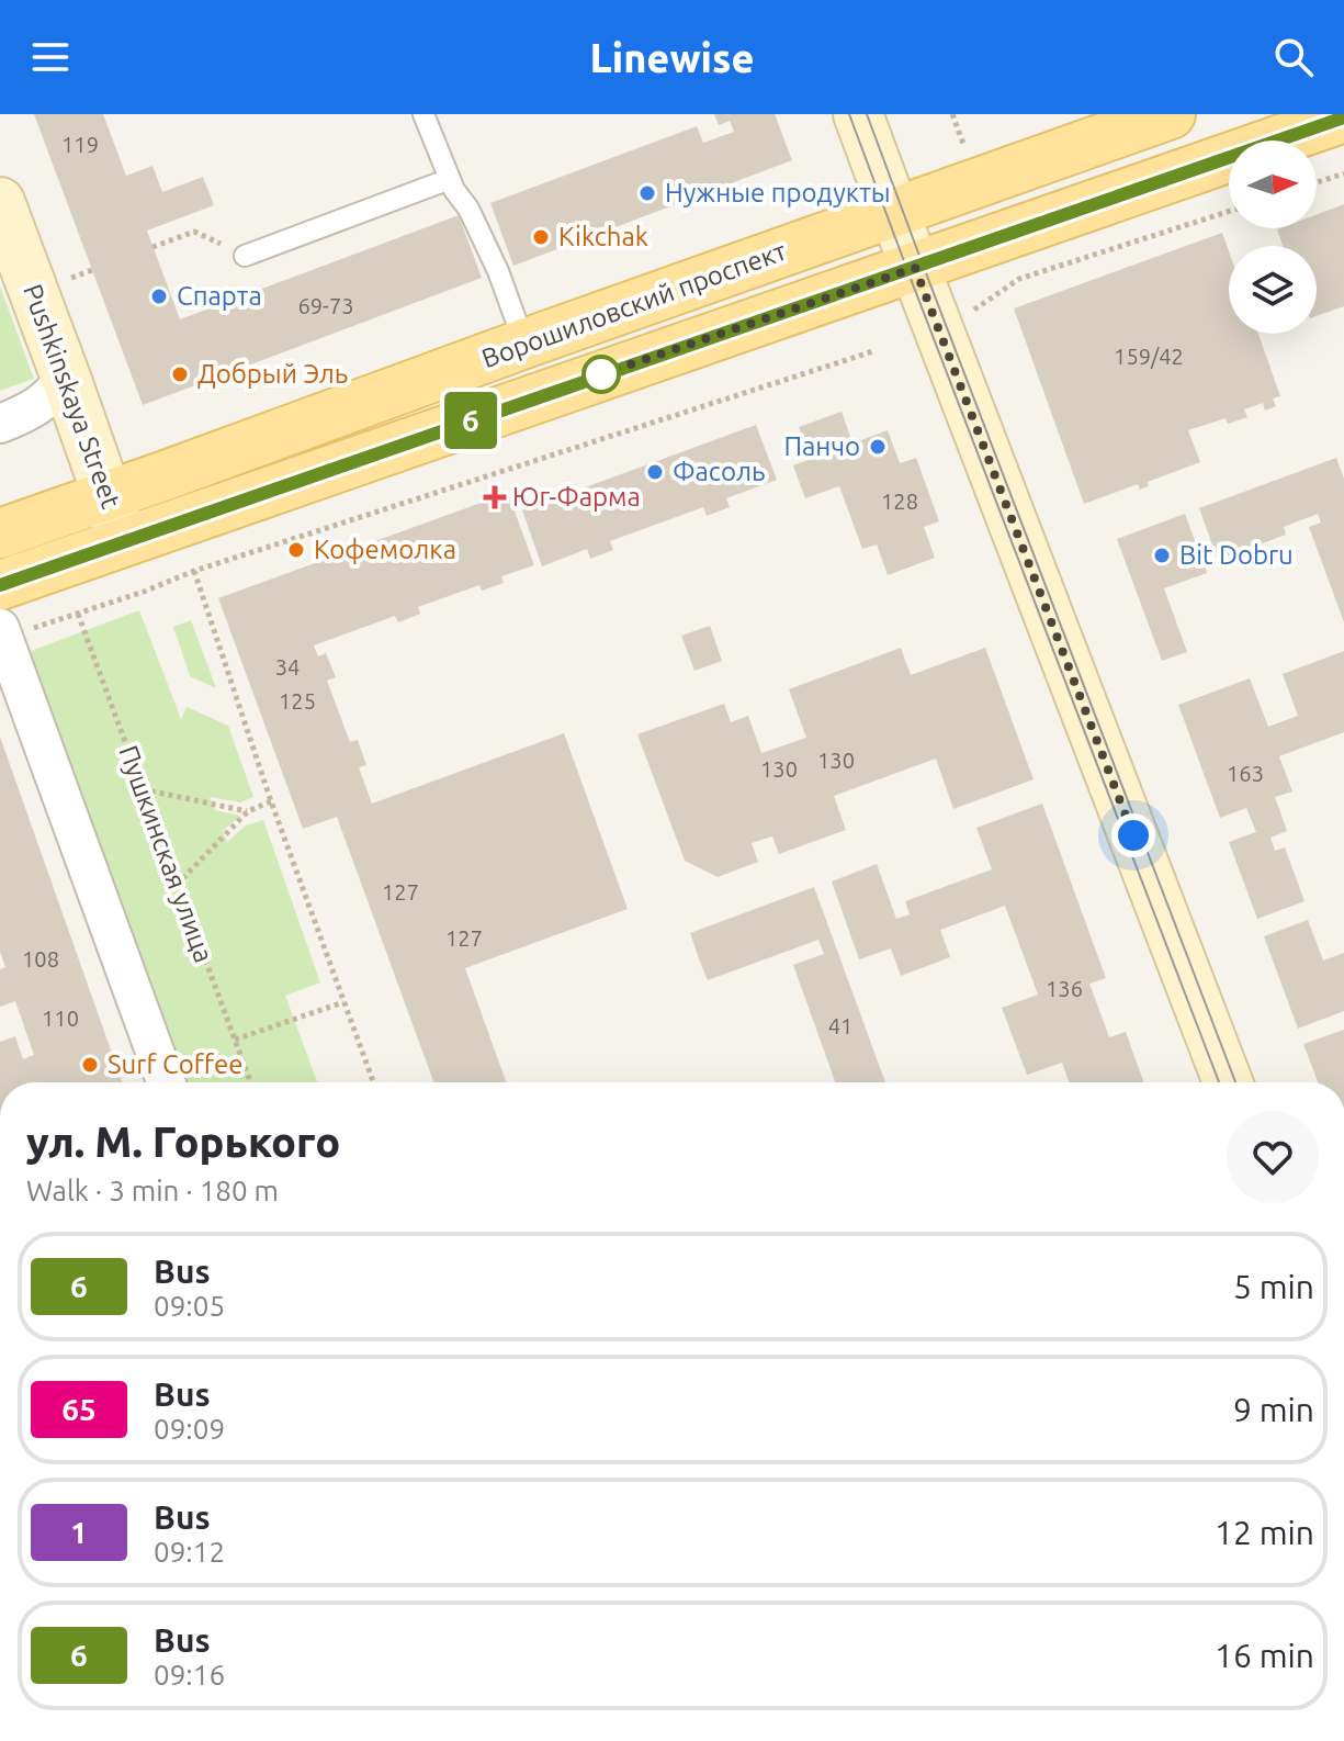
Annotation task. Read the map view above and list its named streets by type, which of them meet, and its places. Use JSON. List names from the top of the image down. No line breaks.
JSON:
{"streets":{"main road":["Ворошиловский проспект","Pushkinskaya Street"],"path":["Пушкинская улица"]},"crossings":[["Ворошиловский проспект","Pushkinskaya Street"]],"places":{"other":["Нужные продукты","Kikchak","Спарта","Добрый Эль","Панчо","Фасоль","Кофемолка","Bit Dobru","Surf Coffee"],"health":["Юг-Фарма"]},"lines":["bus line 6"],"house_numbers":["119","69-73","159/42","128","34","125","130","130","163","127","127","108","136","110","41"],"north":"right","page":{"header":"Linewise","on_map":"6","heading":["ул. М. Горького","Walk · 3 min · 180 m"],"list":[{"mark":"6","name":"Bus","note":"09:05","value":"5 min"},{"mark":"65","name":"Bus","note":"09:09","value":"9 min"},{"mark":"1","name":"Bus","note":"09:12","value":"12 min"},{"mark":"6","name":"Bus","note":"09:16","value":"16 min"}]}}
